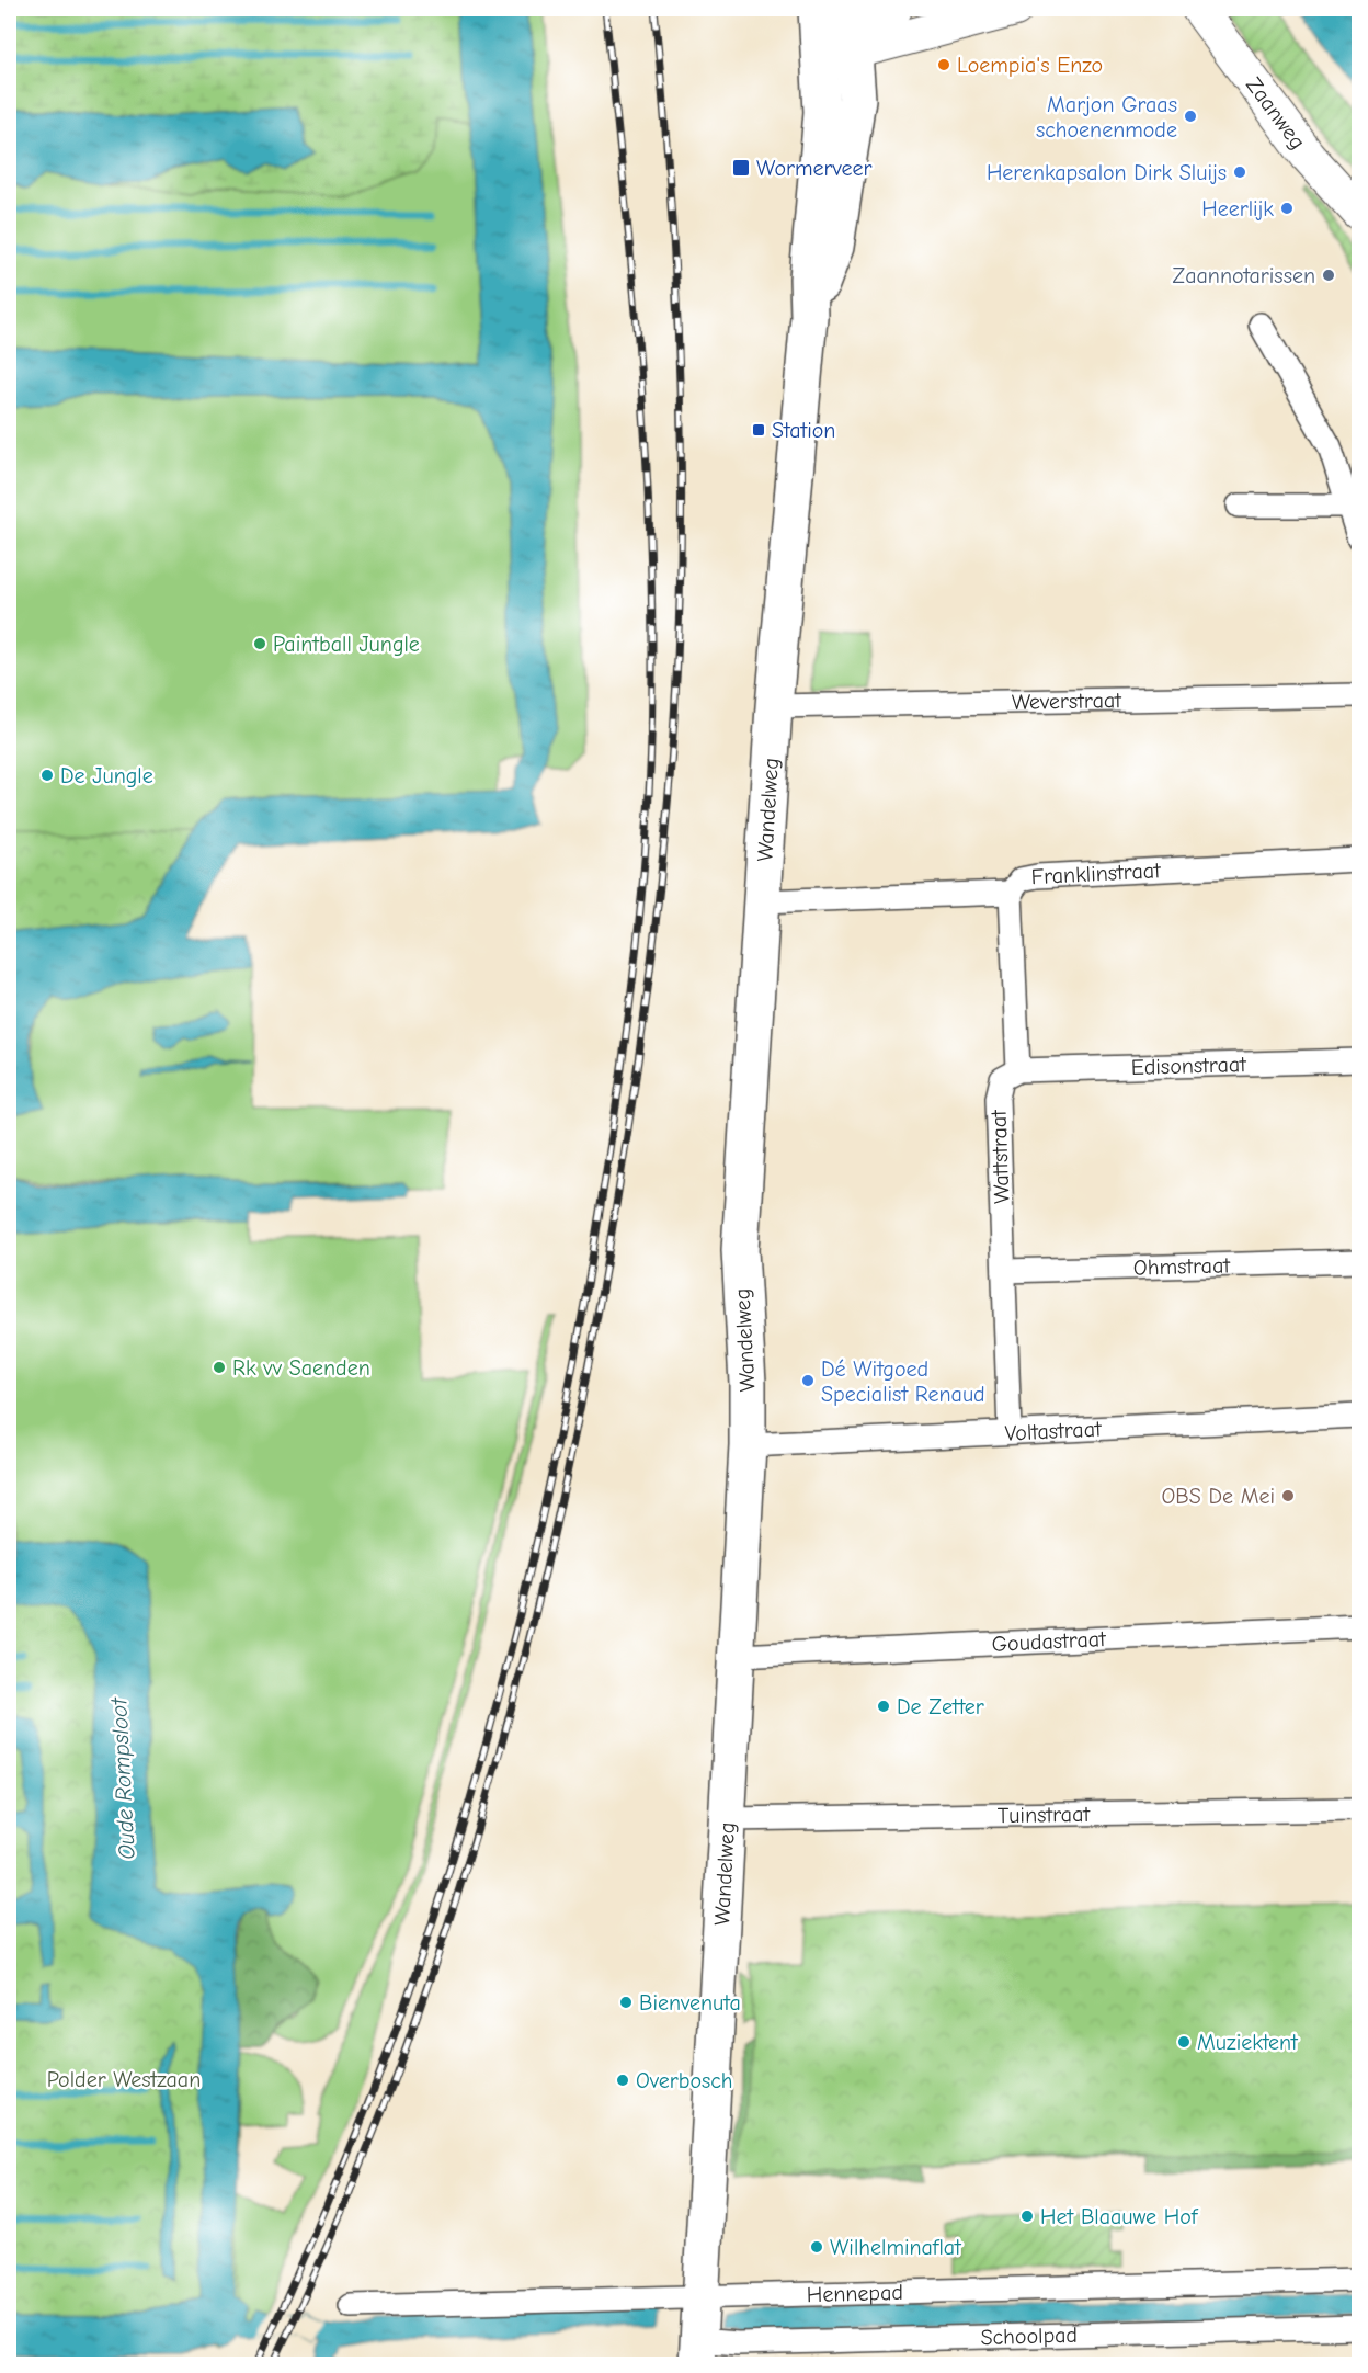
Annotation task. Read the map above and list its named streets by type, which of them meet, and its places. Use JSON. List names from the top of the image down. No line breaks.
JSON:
{"streets":{"main road":["Zaanweg","Wandelweg"],"street":["Weverstraat","Franklinstraat","Edisonstraat","Wattstraat","Ohmstraat","Voltastraat","Goudastraat","Tuinstraat","Hennepad","Schoolpad"]},"crossings":[["Weverstraat","Wandelweg"],["Wandelweg","Franklinstraat"],["Wandelweg","Voltastraat"],["Wandelweg","Goudastraat"],["Wandelweg","Tuinstraat"],["Wandelweg","Hennepad"],["Wandelweg","Schoolpad"],["Edisonstraat","Wattstraat"],["Wattstraat","Ohmstraat"],["Wattstraat","Voltastraat"],["Hennepad","Schoolpad"]],"water":["Oude Rompsloot"],"parks":["Polder Westzaan"],"places":{"other":["Loempia's Enzo","Marjon Graas schoenenmode","Herenkapsalon Dirk Sluijs","Heerlijk","Zaannotarissen","Paintball Jungle","De Jungle","Rk vv Saenden","Dé Witgoed Specialist Renaud","OBS De Mei","De Zetter","Bienvenuta","Muziektent","Overbosch","Het Blaauwe Hof","Wilhelminaflat"],"transit":["Wormerveer","Station"]}}
